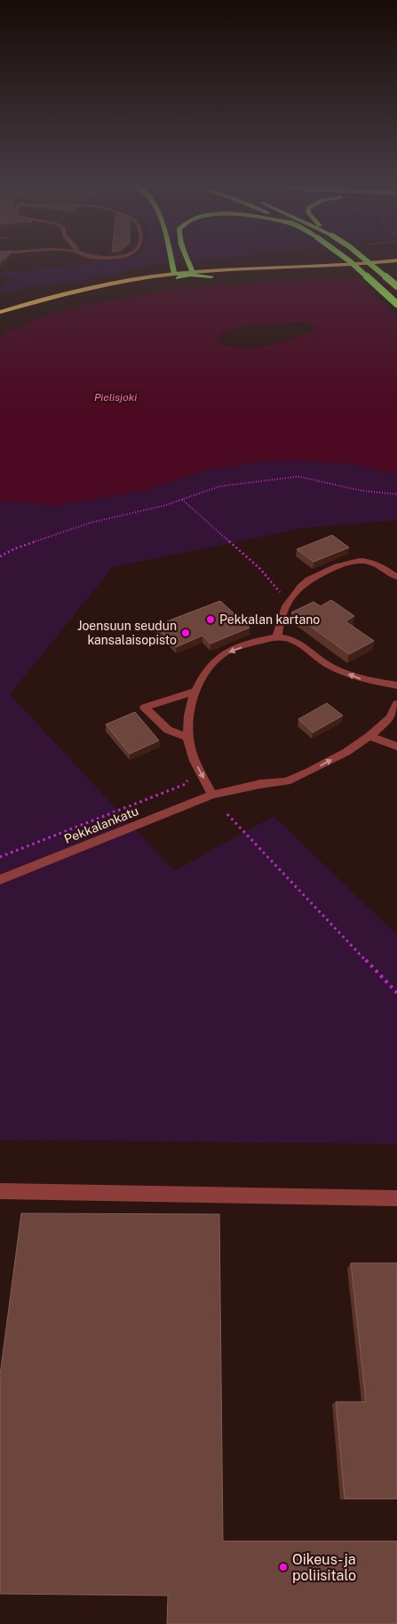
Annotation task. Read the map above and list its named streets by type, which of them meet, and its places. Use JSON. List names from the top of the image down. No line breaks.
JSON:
{"streets":{"street":["Pekkalankatu"]},"one_way":["Pekkalankatu"],"water":["Pielisjoki"],"places":["Pekkalan kartano","Joensuun seudun kansalaisopisto","Oikeus- ja poliisitalo"]}
